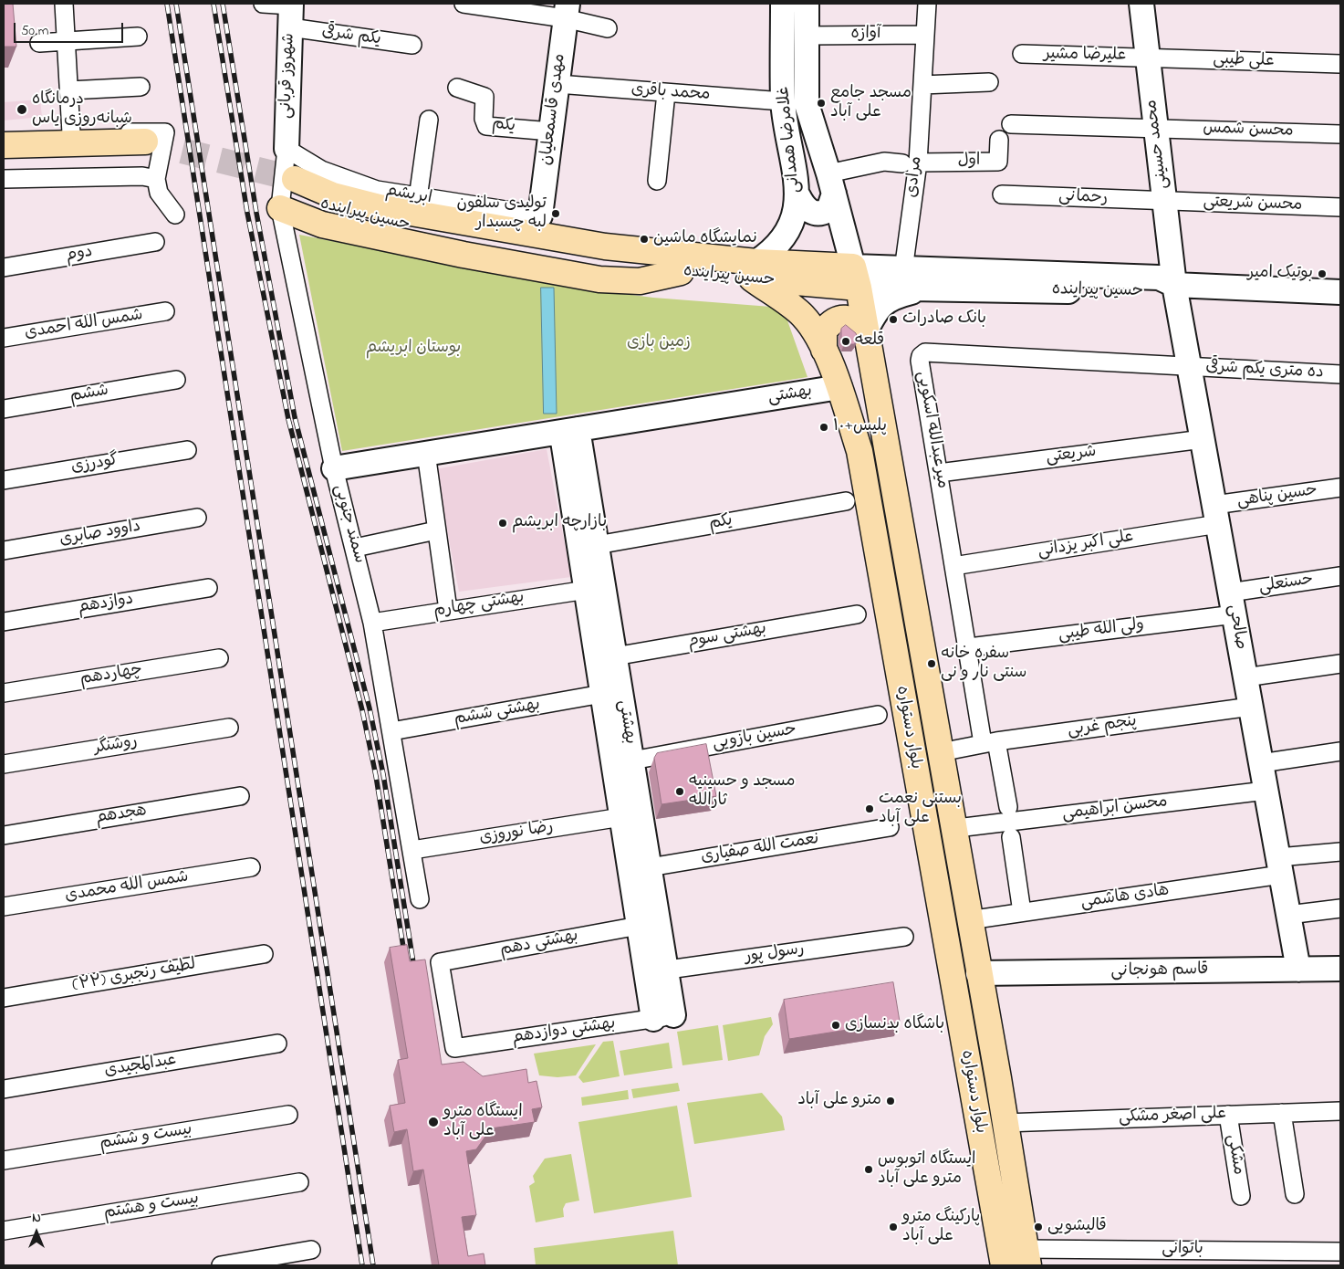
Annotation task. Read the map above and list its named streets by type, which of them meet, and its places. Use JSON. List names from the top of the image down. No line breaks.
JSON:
{"streets":{"main road":["حسین پیراینده","بلوار دستواره"],"street":["آوازه","یکم شرقی","علیرضا مشیر","علی طیبی","شهروز قربانی","محمد باقری","مهدی قاسمعلیان","یکم","محسن شمس","غلامرضا همدانی","محمد حسینی","اول","مرادی","ابریشم","رحمانی","محسن شریعتی","دوم","شمس الله احمدی","ده متری یکم شرقی","ششم","بهشتی","میرعبدالله اسکویی","شریعتی","گودرزی","حسین پناهی","سمند جنوبی","داوود صابری","علی اکبر یزدانی","حسنعلی","دوازدهم","بهشتی چهارم","صالحی","ولی الله طیبی","بهشتی سوم","چهاردهم","بهشتی ششم","پنجم غربی","حسین بازویی","روشنگر","محسن ابراهیمی","هجدهم","رضا نوروزی","نعمت الله صفیاری","شمس الله محمدی","هادی هاشمی","بهشتی دهم","رسول پور","قاسم هونجانی","لطیف رنجبری (۲۲)","بهشتی دوازدهم","عبدالمجیدی","علی اصغر مشکی","بیست و ششم","مشکی","بیست و هشتم","باتوانی"]},"crossings":[["آوازه","غلامرضا همدانی"],["آوازه","مرادی"],["یکم شرقی","شهروز قربانی"],["علیرضا مشیر","علی طیبی"],["علیرضا مشیر","محمد حسینی"],["علی طیبی","محمد حسینی"],["شهروز قربانی","ابریشم"],["شهروز قربانی","سمند جنوبی"],["محمد باقری","مهدی قاسمعلیان"],["محمد باقری","غلامرضا همدانی"],["مهدی قاسمعلیان","یکم"],["مهدی قاسمعلیان","ابریشم"],["یکم","بهشتی"],["محسن شمس","محمد حسینی"],["غلامرضا همدانی","حسین پیراینده"],["غلامرضا همدانی","بلوار دستواره"],["محمد حسینی","رحمانی"],["محمد حسینی","محسن شریعتی"],["محمد حسینی","حسین پیراینده"],["محمد حسینی","صالحی"],["اول","مرادی"],["مرادی","حسین پیراینده"],["ابریشم","سمند جنوبی"],["رحمانی","محسن شریعتی"],["حسین پیراینده","سمند جنوبی"],["حسین پیراینده","صالحی"],["حسین پیراینده","بلوار دستواره"],["ده متری یکم شرقی","میرعبدالله اسکویی"],["ده متری یکم شرقی","صالحی"],["بهشتی","سمند جنوبی"],["بهشتی","بهشتی سوم"],["بهشتی","بلوار دستواره"],["بهشتی","حسین بازویی"],["بهشتی","نعمت الله صفیاری"],["بهشتی","رسول پور"],["بهشتی","بهشتی دوازدهم"],["میرعبدالله اسکویی","شریعتی"],["میرعبدالله اسکویی","علی اکبر یزدانی"],["میرعبدالله اسکویی","صالحی"],["میرعبدالله اسکویی","ولی الله طیبی"],["میرعبدالله اسکویی","پنجم غربی"],["شریعتی","صالحی"],["حسین پناهی","علی اکبر یزدانی"],["حسین پناهی","صالحی"],["سمند جنوبی","بهشتی چهارم"],["سمند جنوبی","بهشتی ششم"],["سمند جنوبی","رضا نوروزی"],["علی اکبر یزدانی","صالحی"],["حسنعلی","صالحی"],["حسنعلی","ولی الله طیبی"],["صالحی","ولی الله طیبی"],["صالحی","پنجم غربی"],["صالحی","محسن ابراهیمی"],["صالحی","هادی هاشمی"],["صالحی","قاسم هونجانی"],["بلوار دستواره","هادی هاشمی"],["بلوار دستواره","قاسم هونجانی"],["بلوار دستواره","علی اصغر مشکی"],["بلوار دستواره","باتوانی"],["بهشتی دهم","بهشتی دوازدهم"],["علی اصغر مشکی","مشکی"]],"parks":["زمین بازی","بوستان ابریشم"],"places":["مسجد جامع علی آباد","درمانگاه شبانه‌روزی یاس","تولیدی سلفون لبه‌ چسبدار","نمایشگاه ماشین","بوتیک امیر","بانک صادرات","قلعه","پلیس+۱۰","بازارچه ابریشم","سفره خانه سنتی نار و نی","مسجد و حسینیه ثارالله","بستنی نعمت علی آباد","باشگاه بدنسازی","مترو علی آباد","ایستگاه مترو علی آباد","ایستگاه اتوبوس مترو علی آباد","پارکینگ مترو علی آباد","قالیشویی"],"scale_bar":"50 m","north":"top"}
